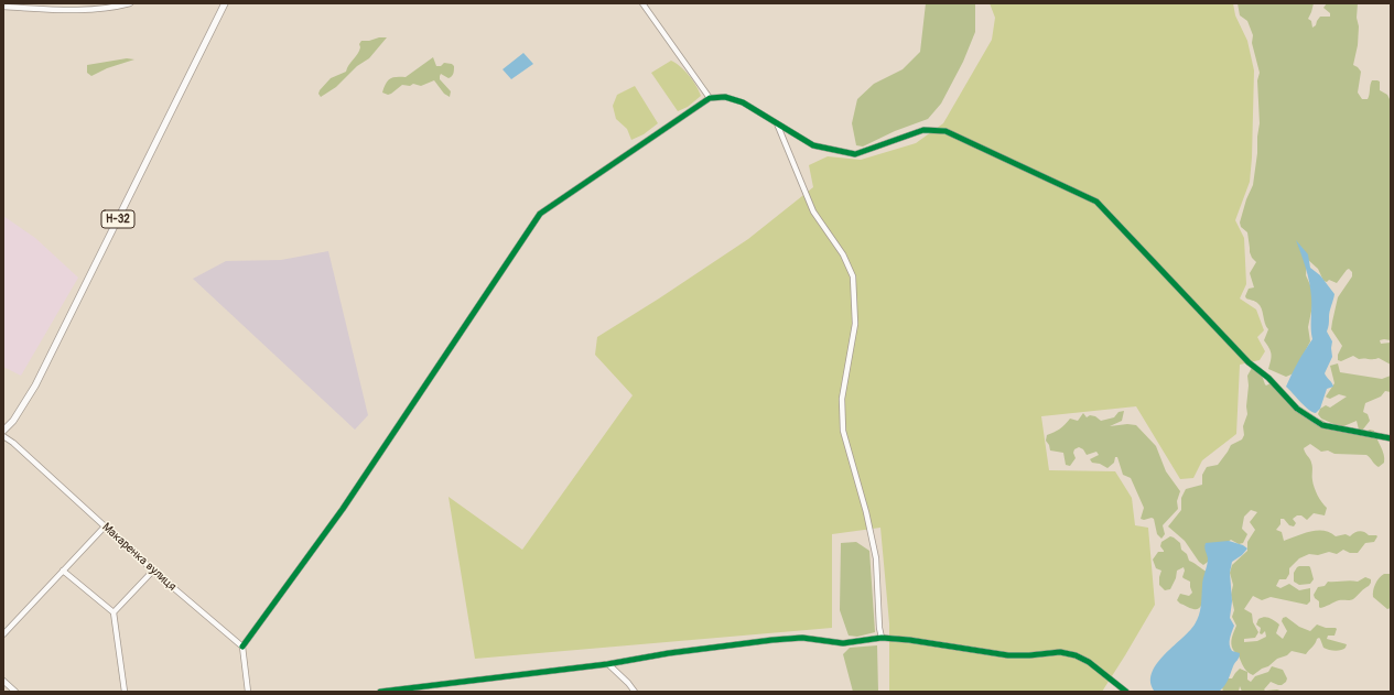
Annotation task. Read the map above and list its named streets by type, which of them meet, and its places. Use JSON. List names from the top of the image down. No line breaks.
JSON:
{"streets":{"main road":["Н-32"],"street":["Макаренка вулиця"]}}
